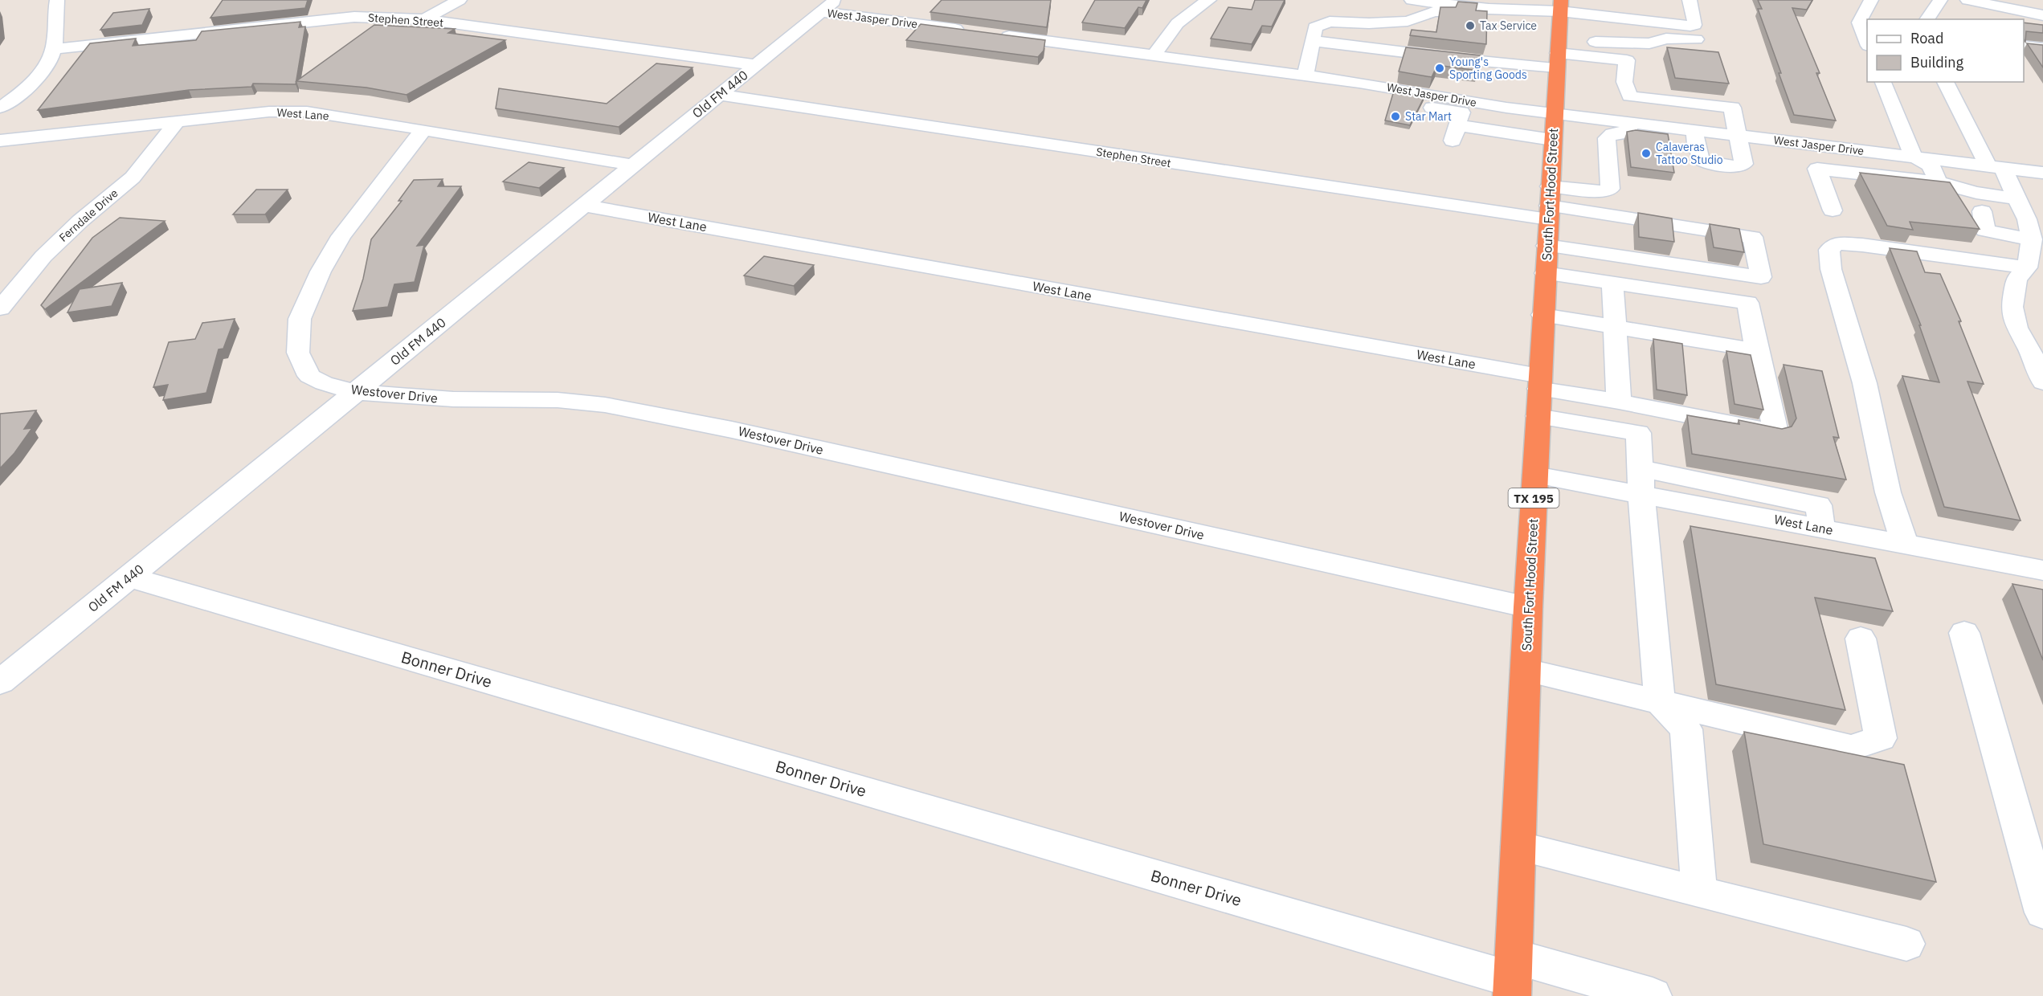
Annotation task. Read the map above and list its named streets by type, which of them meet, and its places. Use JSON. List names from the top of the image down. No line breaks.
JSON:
{"streets":{"highway":["South Fort Hood Street","TX 195"],"street":["West Jasper Drive","Stephen Street","Old FM 440","West Lane","Ferndale Drive","Westover Drive","Bonner Drive"]},"crossings":[["West Jasper Drive","Old FM 440"],["West Jasper Drive","South Fort Hood Street"],["Stephen Street","Old FM 440"],["Stephen Street","South Fort Hood Street"],["Old FM 440","West Lane"],["Old FM 440","Westover Drive"],["Old FM 440","Bonner Drive"],["West Lane","South Fort Hood Street"],["West Lane","Ferndale Drive"],["West Lane","Westover Drive"],["South Fort Hood Street","Westover Drive"],["South Fort Hood Street","Bonner Drive"]],"places":["Tax Service","Young's Sporting Goods","Star Mart","Calaveras Tattoo Studio"],"legend":["Road","Building"]}
